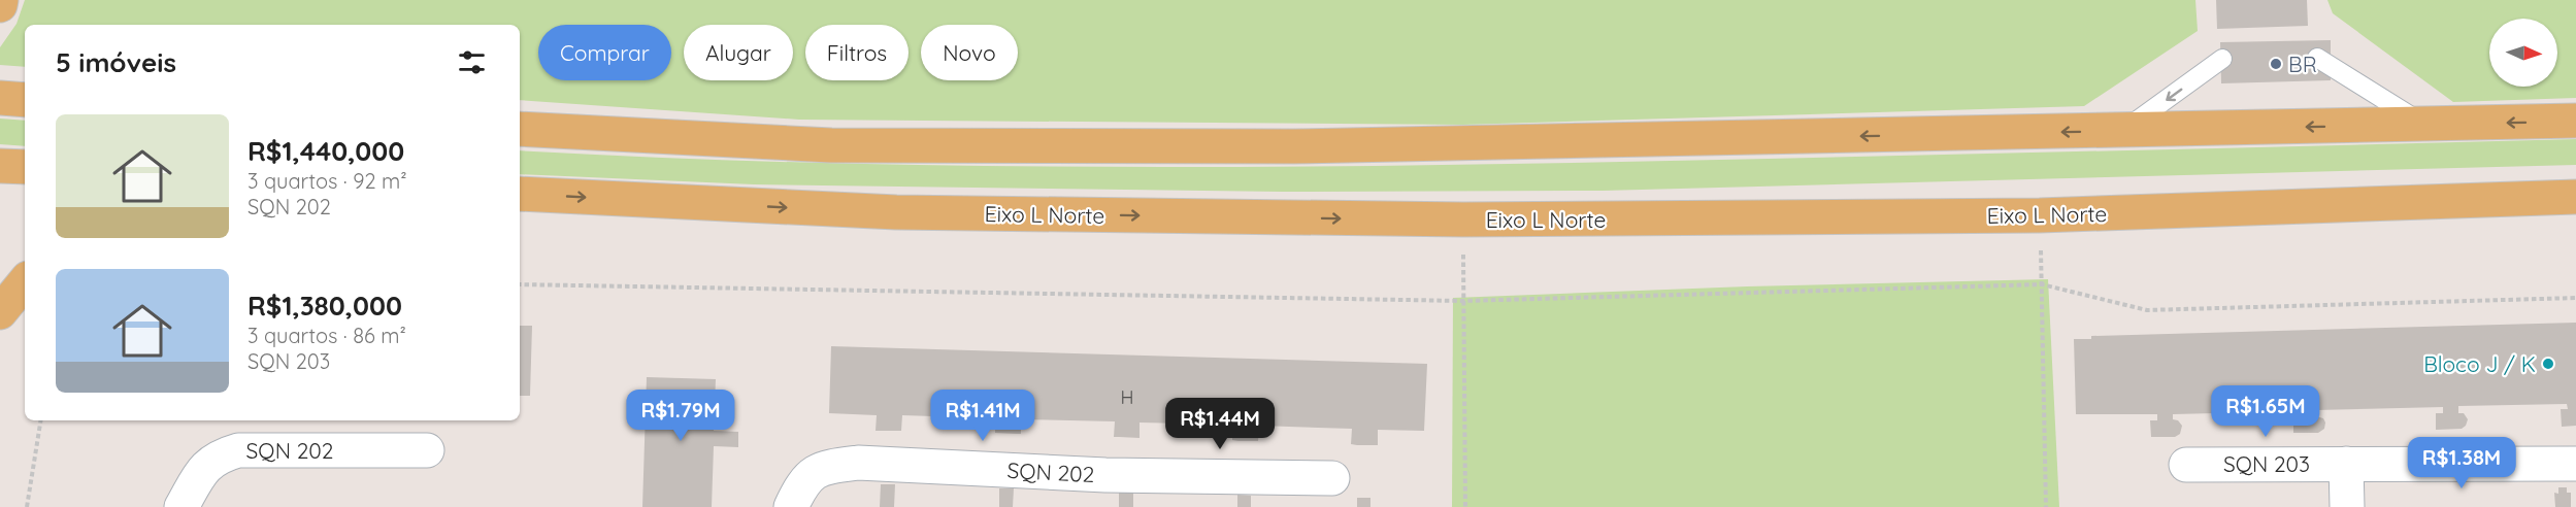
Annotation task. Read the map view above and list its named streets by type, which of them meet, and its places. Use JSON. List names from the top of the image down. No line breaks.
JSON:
{"streets":{"main road":["Eixo L Norte"],"street":["SQN 202","SQN 203"]},"places":["BR","Bloco J / K"],"house_numbers":["H"],"north":"right","page":{"chip":["Comprar","Alugar","Filtros","Novo"],"heading":"5 imóveis","list":[{"name":"R$1,440,000","note":"3 quartos · 92 m² · SQN 202"},{"name":"R$1,380,000","note":"3 quartos · 86 m² · SQN 203"}],"price":["R$1.65M","R$1.79M","R$1.41M","R$1.44M","R$1.38M"]}}
